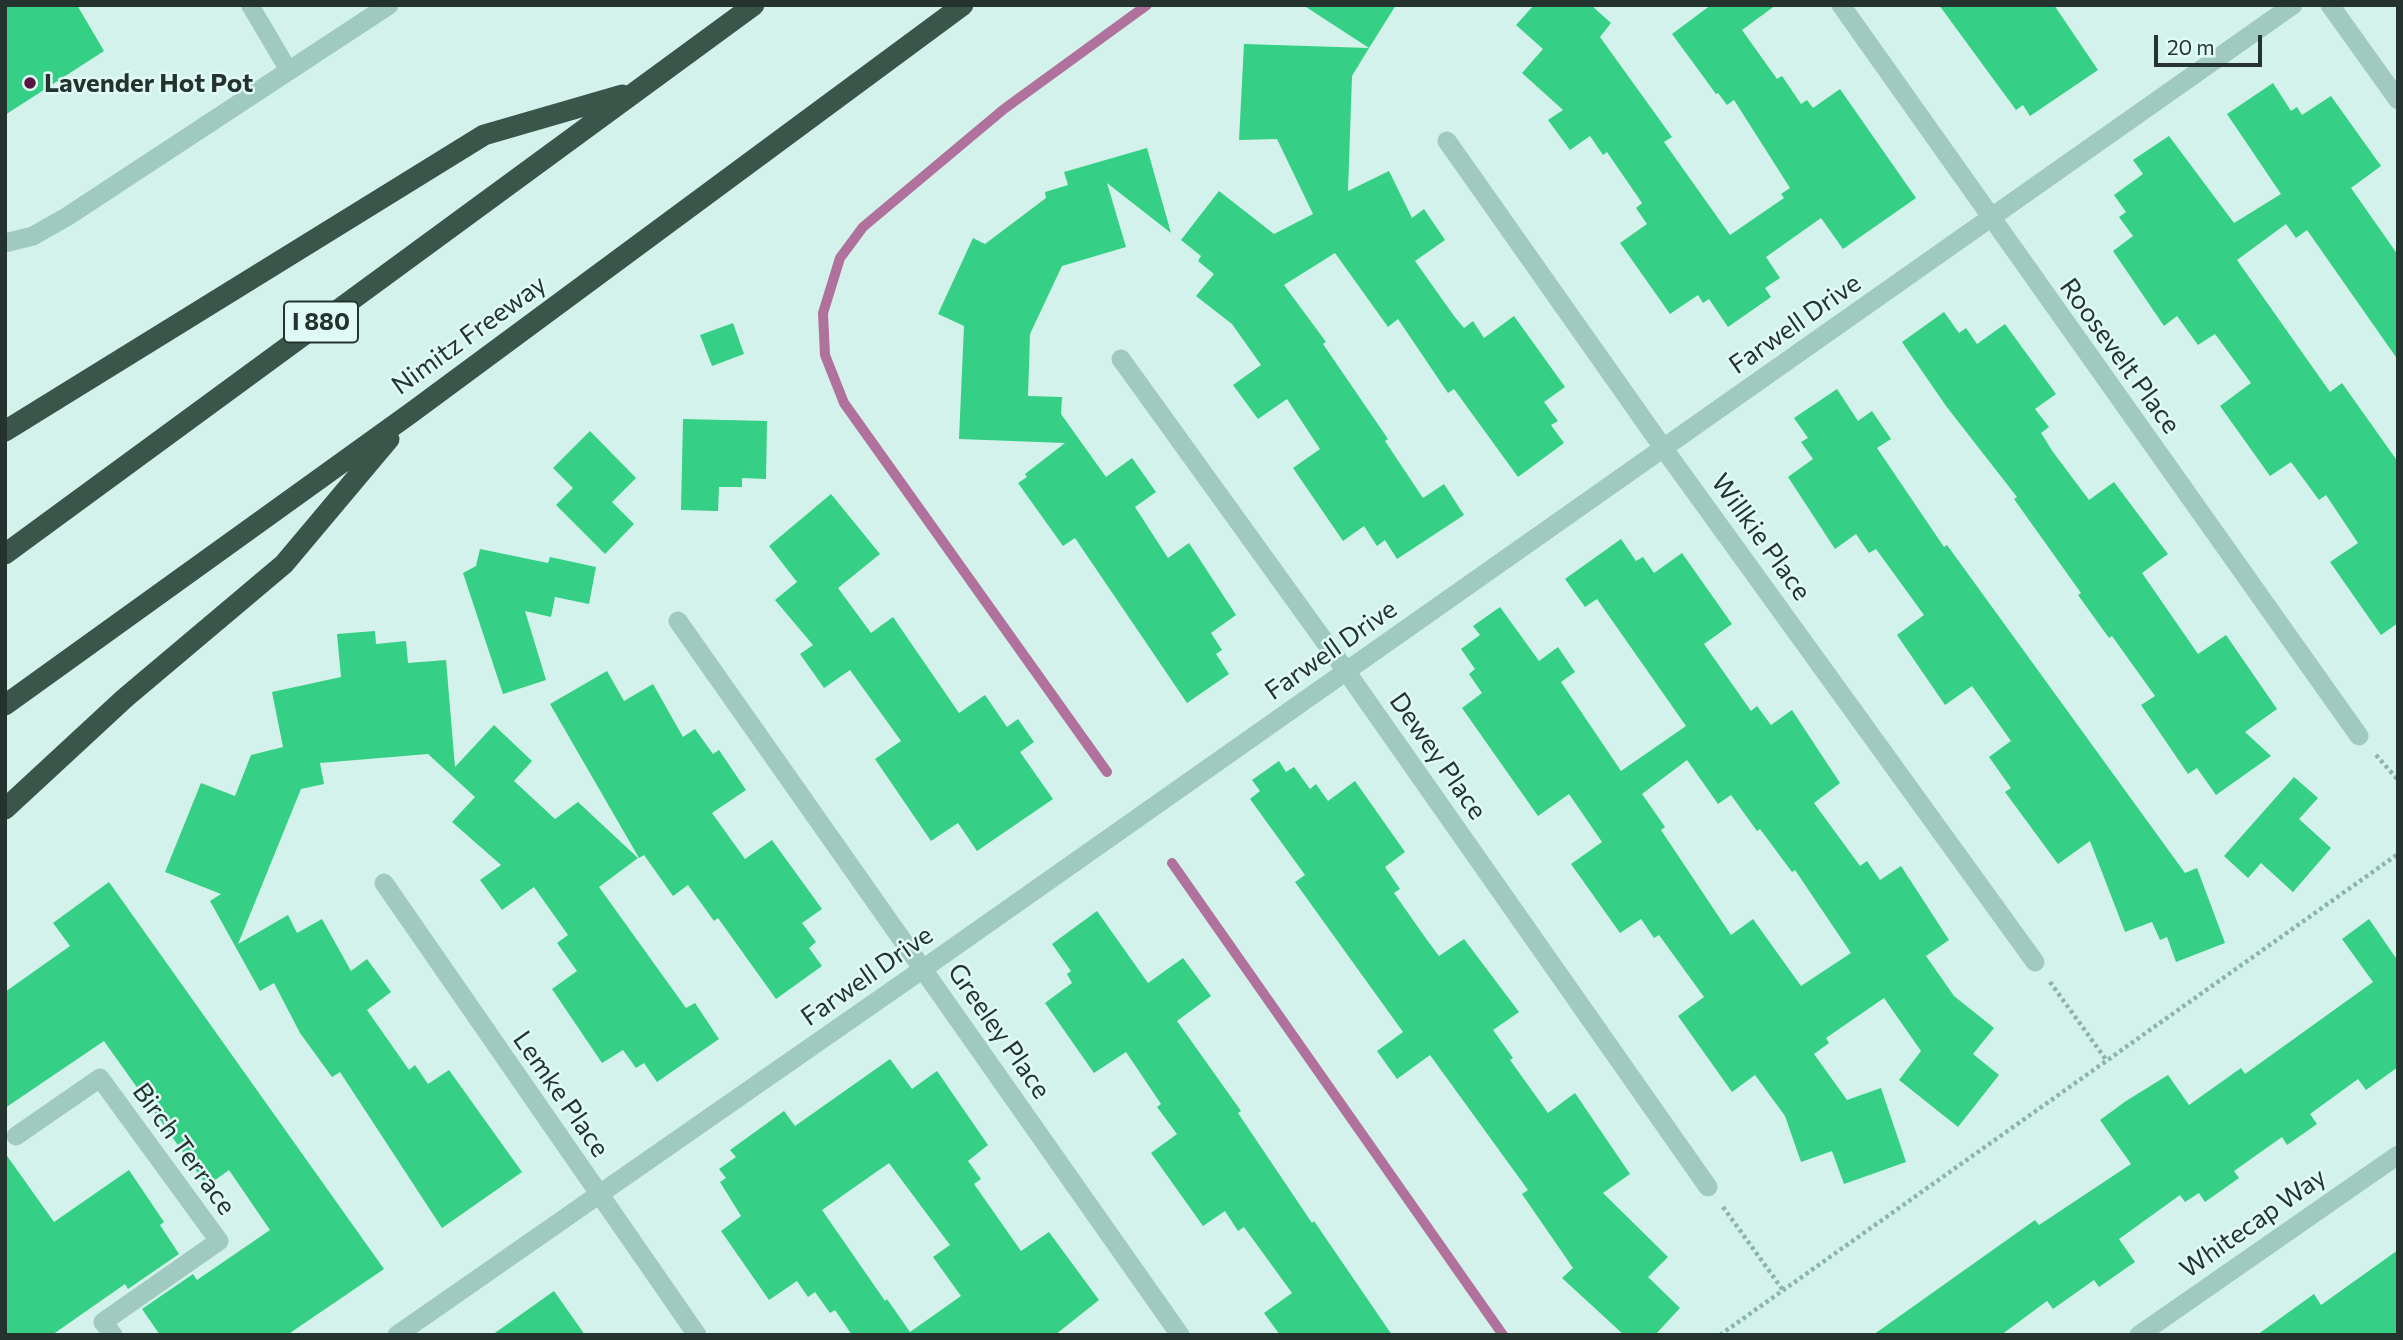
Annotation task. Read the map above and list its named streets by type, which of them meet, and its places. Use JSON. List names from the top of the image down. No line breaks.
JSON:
{"streets":{"highway":["I 880","Nimitz Freeway"],"street":["Farwell Drive","Roosevelt Place","Willkie Place","Dewey Place","Greeley Place","Lemke Place","Birch Terrace","Whitecap Way"]},"crossings":[["Farwell Drive","Roosevelt Place"],["Farwell Drive","Willkie Place"],["Farwell Drive","Dewey Place"],["Farwell Drive","Greeley Place"],["Farwell Drive","Lemke Place"]],"places":["Lavender Hot Pot"],"scale_bar":"20 m"}
